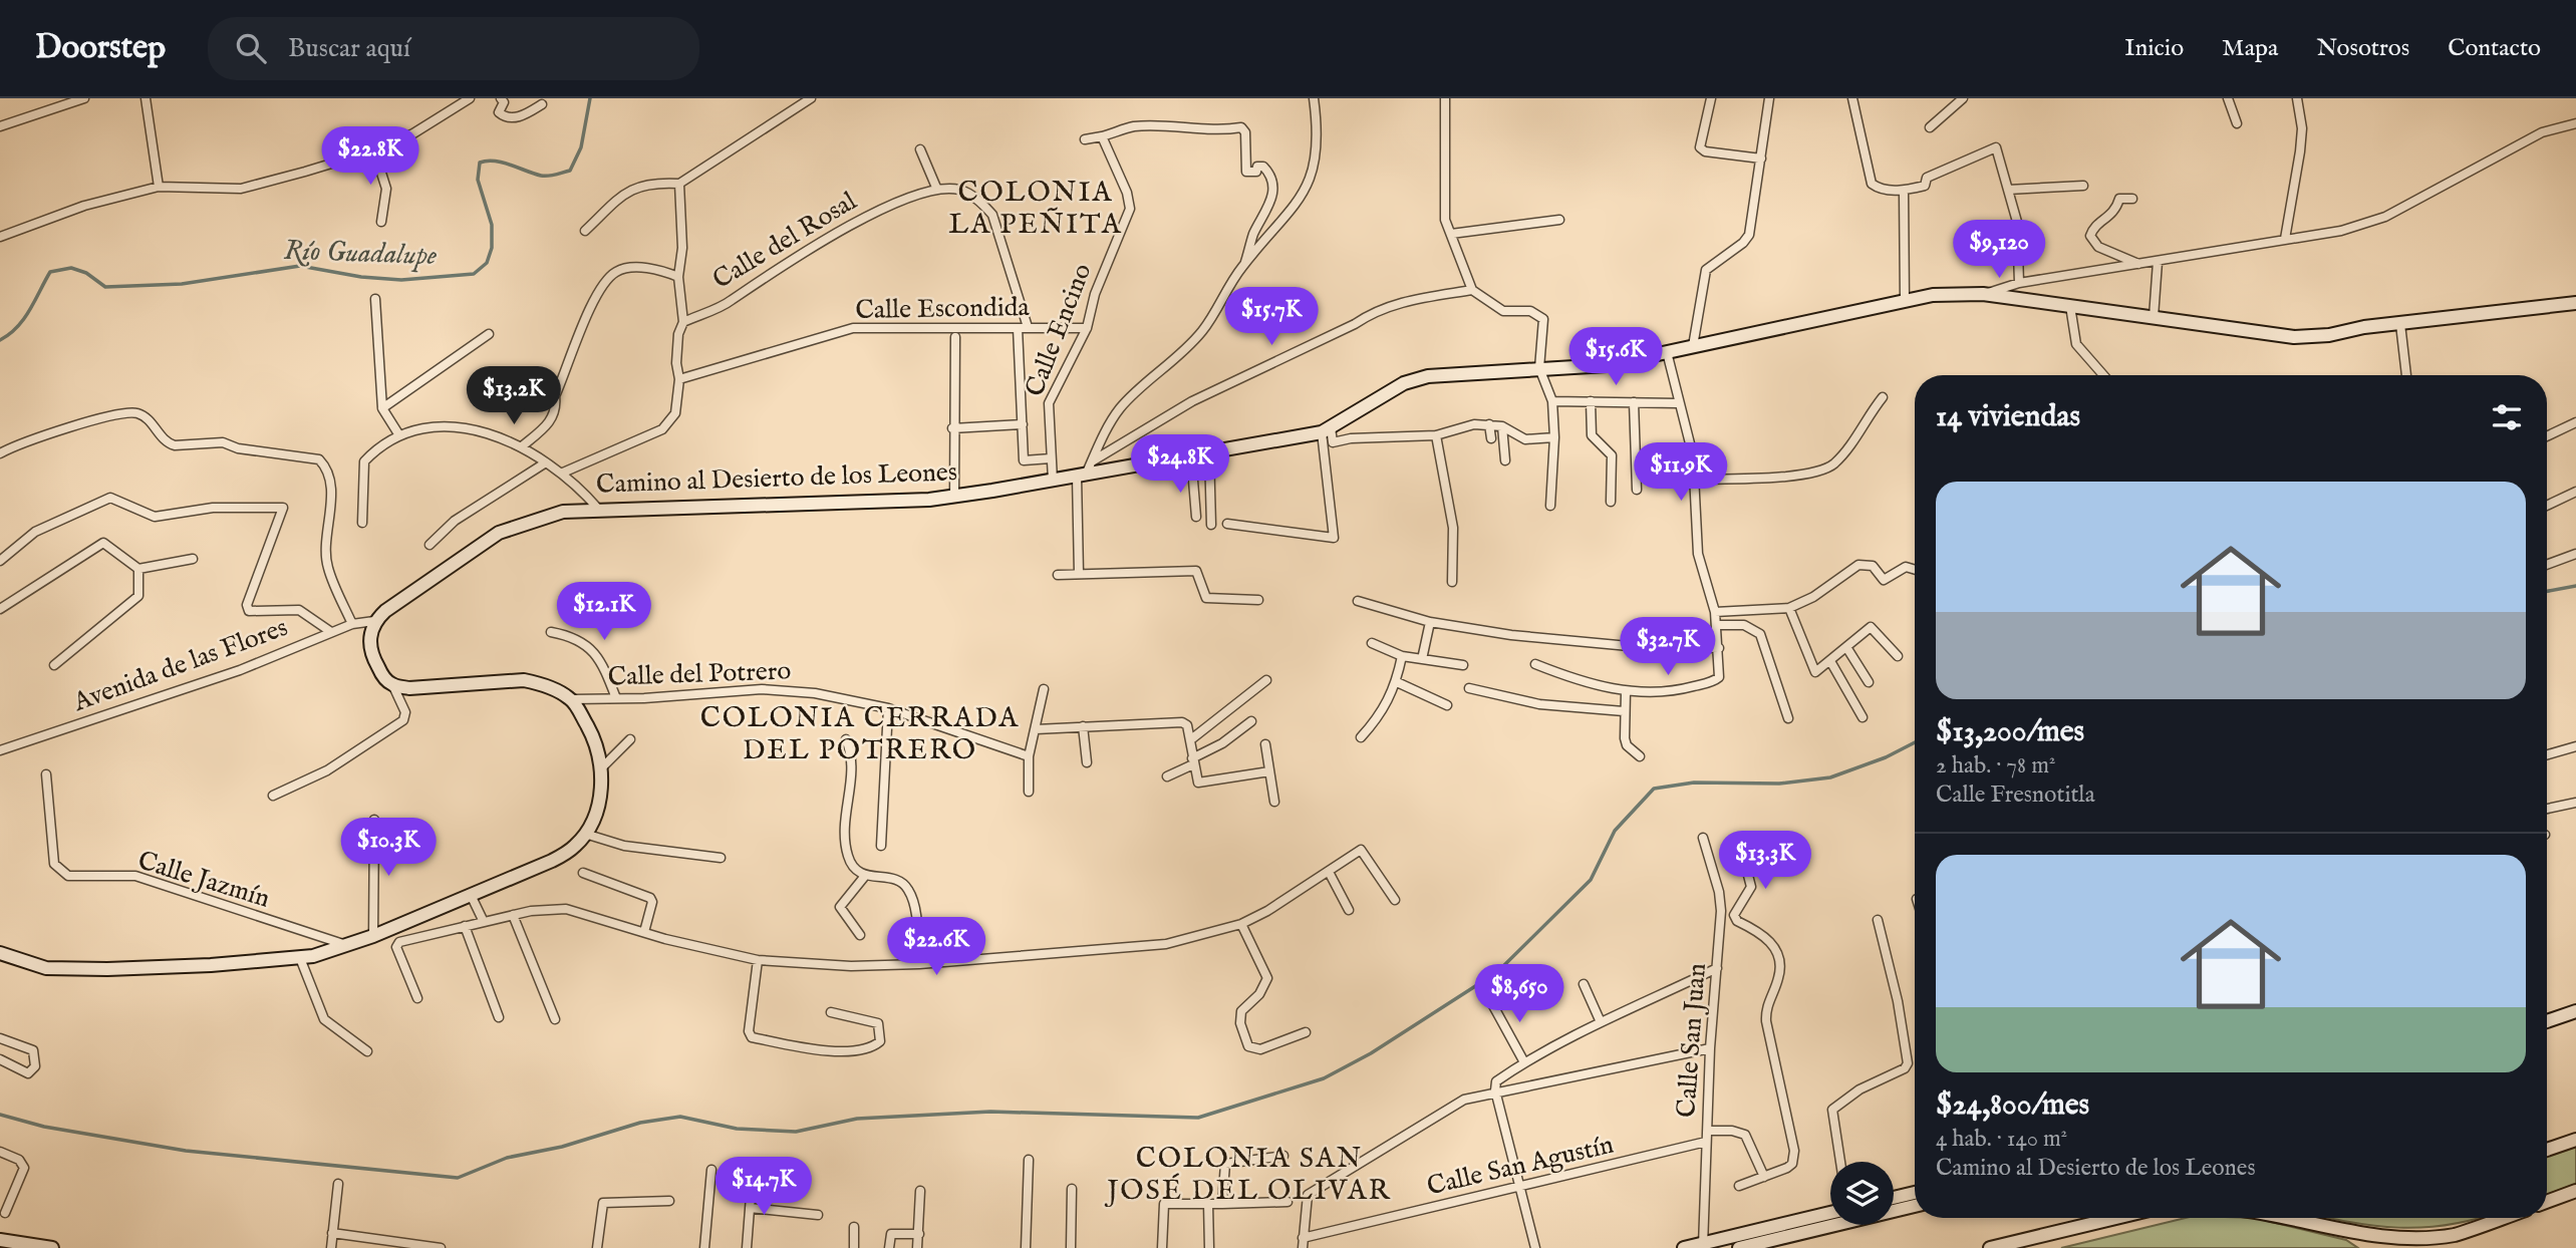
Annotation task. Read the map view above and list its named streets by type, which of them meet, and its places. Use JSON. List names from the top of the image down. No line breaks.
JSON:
{"streets":{"main road":["Camino al Desierto de los Leones"],"street":["Calle del Rosal","Calle Escondida","Calle Encino","Avenida de las Flores","Calle del Potrero","Calle Jazmín","Calle San Juan","Calle San Agustín"]},"crossings":[["Calle Escondida","Calle Encino"],["Calle Encino","Camino al Desierto de los Leones"],["Camino al Desierto de los Leones","Avenida de las Flores"],["Calle San Juan","Calle San Agustín"]],"districts":["COLONIA LA PEÑITA","COLONIA CERRADA DEL POTRERO","COLONIA SAN JOSÉ DEL OLIVAR"],"water":["Río Guadalupe"],"page":{"header":"Doorstep","search":"Buscar aquí","nav":["Inicio","Mapa","Nosotros","Contacto"],"price":["$22.8K","$9,120","$15.7K","$15.6K","$13.2K","$24.8K","$11.9K","$12.1K","$32.7K","$10.3K","$13.3K","$22.6K","$8,650","$14.7K"],"heading":"14 viviendas","list":[{"name":"$13,200/mes","note":"2 hab. · 78 m² · Calle Fresnotitla"},{"name":"$24,800/mes","note":"4 hab. · 140 m² · Camino al Desierto de los Leones"}]}}
